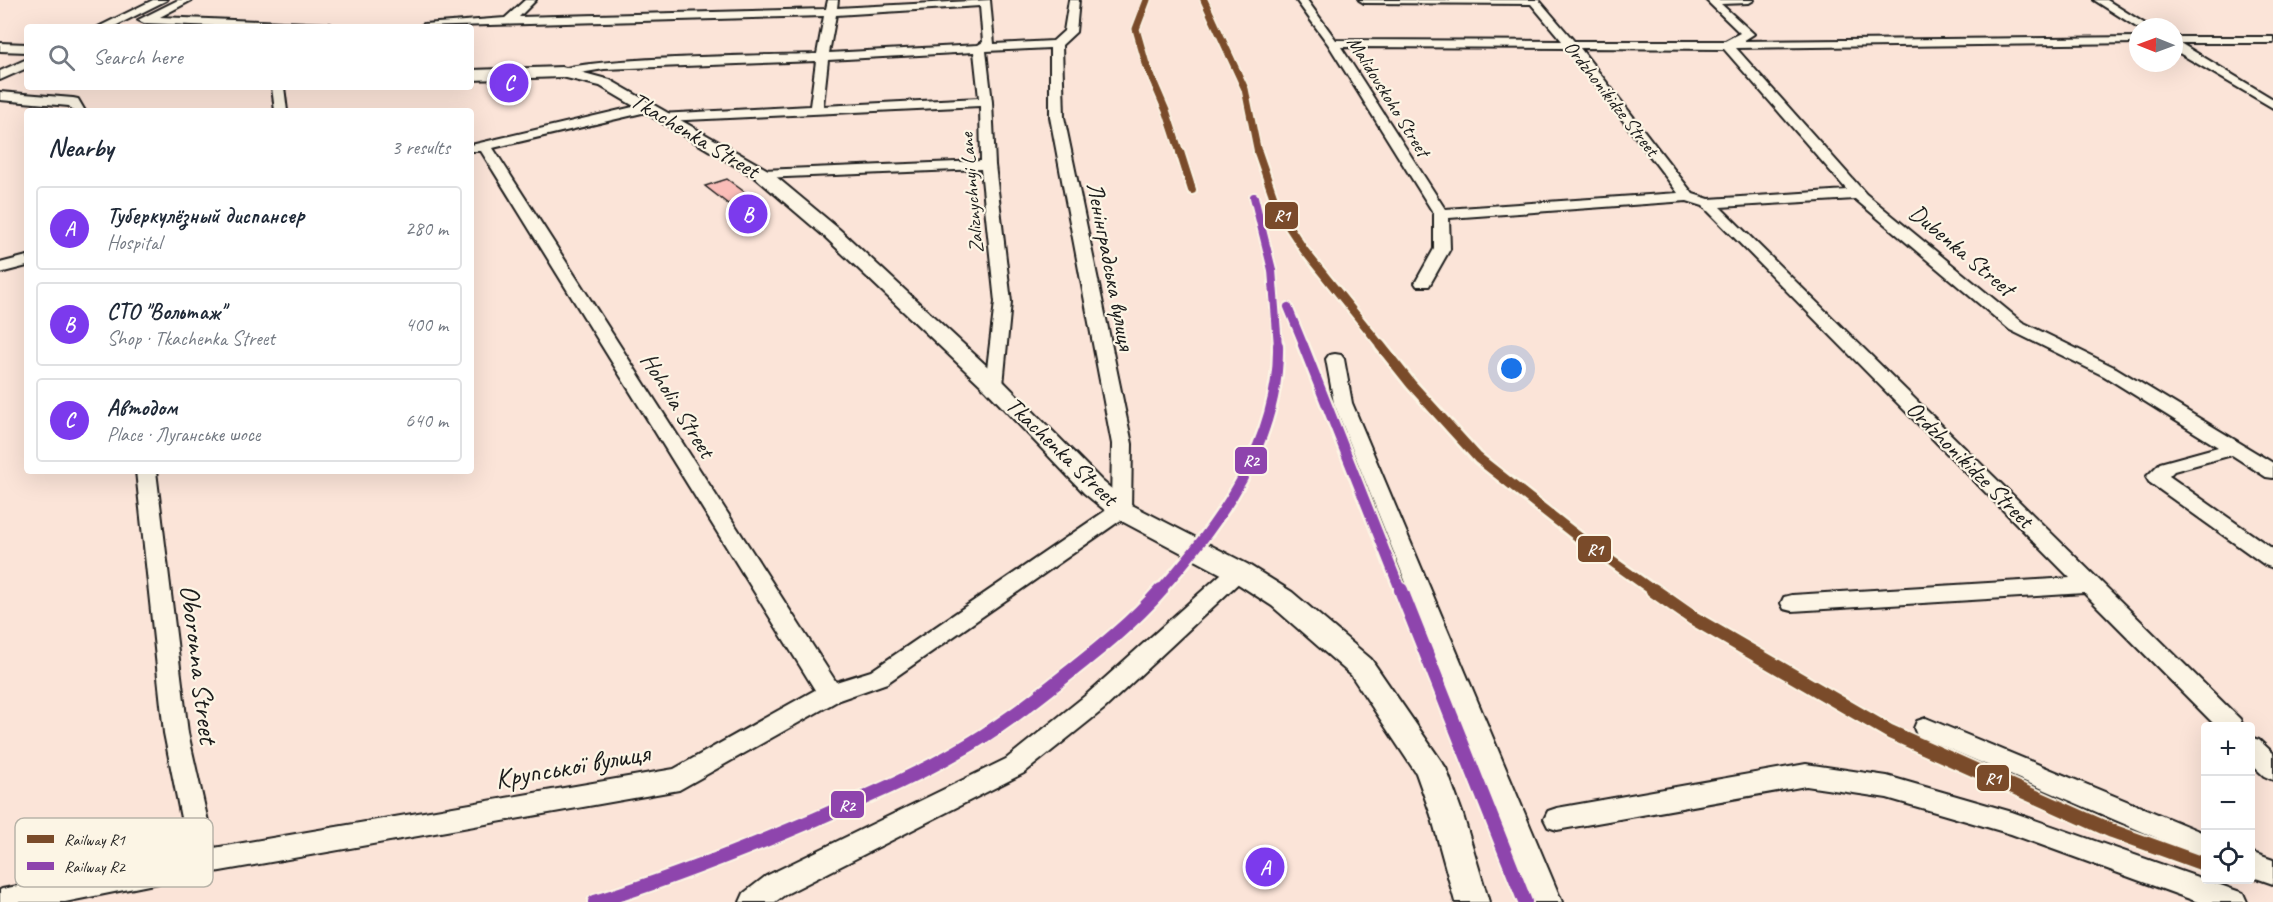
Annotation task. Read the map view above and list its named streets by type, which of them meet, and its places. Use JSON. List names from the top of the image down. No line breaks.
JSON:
{"streets":{"main road":["Tkachenka Street"],"street":["Malidovskoho Street","Ordzhonikidze Street","Zaliznychnyi Lane","Dubenka Street","Ленінградська вулиця","Hoholia Street","Oboronna Street","Крупської вулиця"]},"crossings":[["Tkachenka Street","Zaliznychnyi Lane"],["Tkachenka Street","Ленінградська вулиця"],["Tkachenka Street","Крупської вулиця"],["Ленінградська вулиця","Крупської вулиця"],["Hoholia Street","Крупської вулиця"]],"lines":["rail line R1","rail line R2"],"legend":["Railway R1","Railway R2"],"north":"left","page":{"search":"Search here","pins":["C","B","A"],"heading":["Nearby","3 results"],"list":[{"mark":"A","name":"Туберкулёзный диспансер","note":"Hospital","value":"280 m"},{"mark":"B","name":"СТО \"Вольтаж\"","note":"Shop · Tkachenka Street","value":"400 m"},{"mark":"C","name":"Автодом","note":"Place · Луганське шосе","value":"640 m"}],"map_buttons":["+","−"]}}
